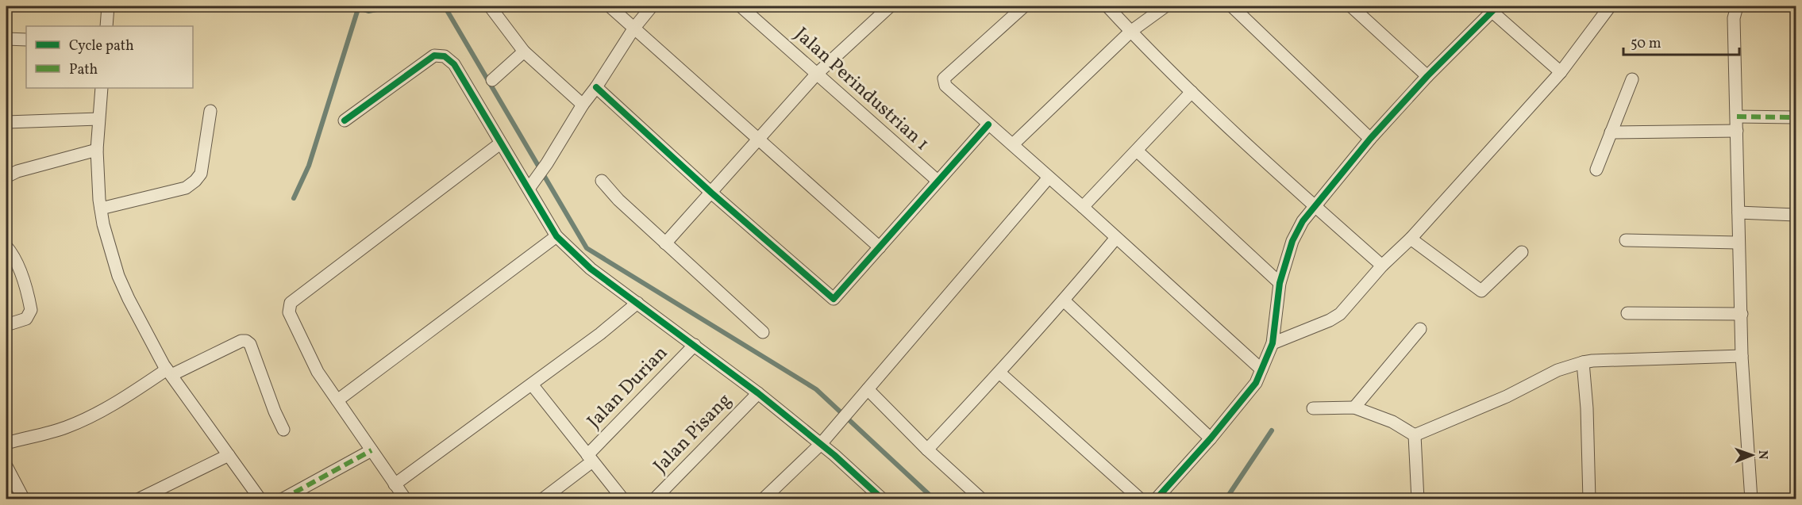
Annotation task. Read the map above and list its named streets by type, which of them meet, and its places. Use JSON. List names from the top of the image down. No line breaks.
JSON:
{"streets":{"street":["Jalan Perindustrian 1","Jalan Durian","Jalan Pisang"]},"legend":["Cycle path","Path"],"scale_bar":"50 m","north":"right"}
